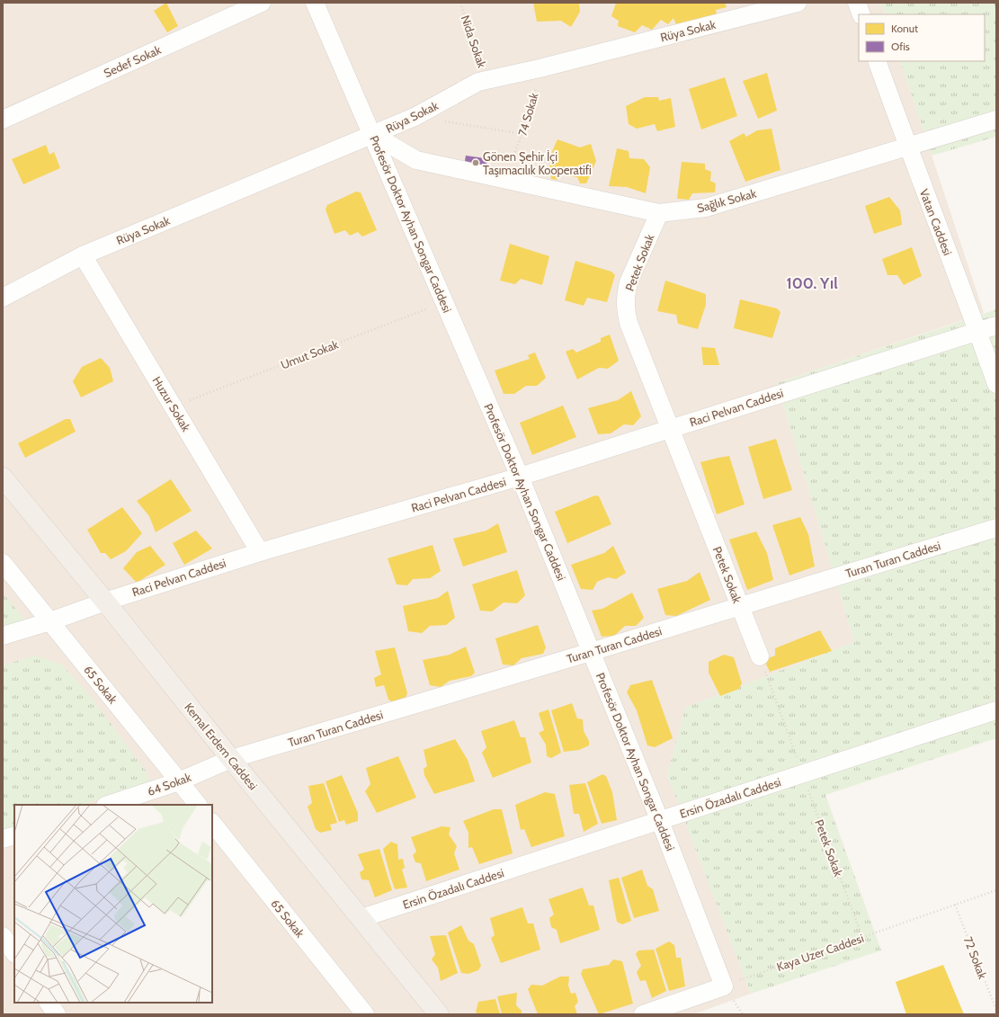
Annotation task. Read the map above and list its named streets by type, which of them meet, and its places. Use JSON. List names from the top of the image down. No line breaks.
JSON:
{"streets":{"main road":["Kemal Erdem Caddesi"],"street":["Rüya Sokak","Sedef Sokak","Sağlık Sokak","Vatan Caddesi","Profesör Doktor Ayhan Songar Caddesi","Petek Sokak","Huzur Sokak","Raci Pelvan Caddesi","Turan Turan Caddesi","65 Sokak","64 Sokak","Ersin Özadalı Caddesi"],"path":["Nida Sokak","74 Sokak","Umut Sokak","Kaya Uzer Caddesi","72 Sokak"]},"crossings":[["Rüya Sokak","Nida Sokak"],["Rüya Sokak","74 Sokak"],["Rüya Sokak","Sağlık Sokak"],["Rüya Sokak","Profesör Doktor Ayhan Songar Caddesi"],["Rüya Sokak","Huzur Sokak"],["74 Sokak","Sağlık Sokak"],["Sağlık Sokak","Vatan Caddesi"],["Sağlık Sokak","Profesör Doktor Ayhan Songar Caddesi"],["Sağlık Sokak","Petek Sokak"],["Vatan Caddesi","Raci Pelvan Caddesi"],["Profesör Doktor Ayhan Songar Caddesi","Umut Sokak"],["Profesör Doktor Ayhan Songar Caddesi","Raci Pelvan Caddesi"],["Profesör Doktor Ayhan Songar Caddesi","Turan Turan Caddesi"],["Profesör Doktor Ayhan Songar Caddesi","Ersin Özadalı Caddesi"],["Profesör Doktor Ayhan Songar Caddesi","Kaya Uzer Caddesi"],["Petek Sokak","Raci Pelvan Caddesi"],["Petek Sokak","Turan Turan Caddesi"],["Petek Sokak","Ersin Özadalı Caddesi"],["Petek Sokak","Kaya Uzer Caddesi"],["Umut Sokak","Huzur Sokak"],["Huzur Sokak","Raci Pelvan Caddesi"],["Raci Pelvan Caddesi","65 Sokak"],["Raci Pelvan Caddesi","Kemal Erdem Caddesi"],["Turan Turan Caddesi","Kemal Erdem Caddesi"],["Turan Turan Caddesi","64 Sokak"],["65 Sokak","64 Sokak"],["Kemal Erdem Caddesi","64 Sokak"],["Kemal Erdem Caddesi","Ersin Özadalı Caddesi"],["Kaya Uzer Caddesi","72 Sokak"]],"districts":["100. Yıl"],"places":["Gönen Şehir İçi Taşımacılık Kooperatifi"],"legend":["Konut","Ofis"]}
